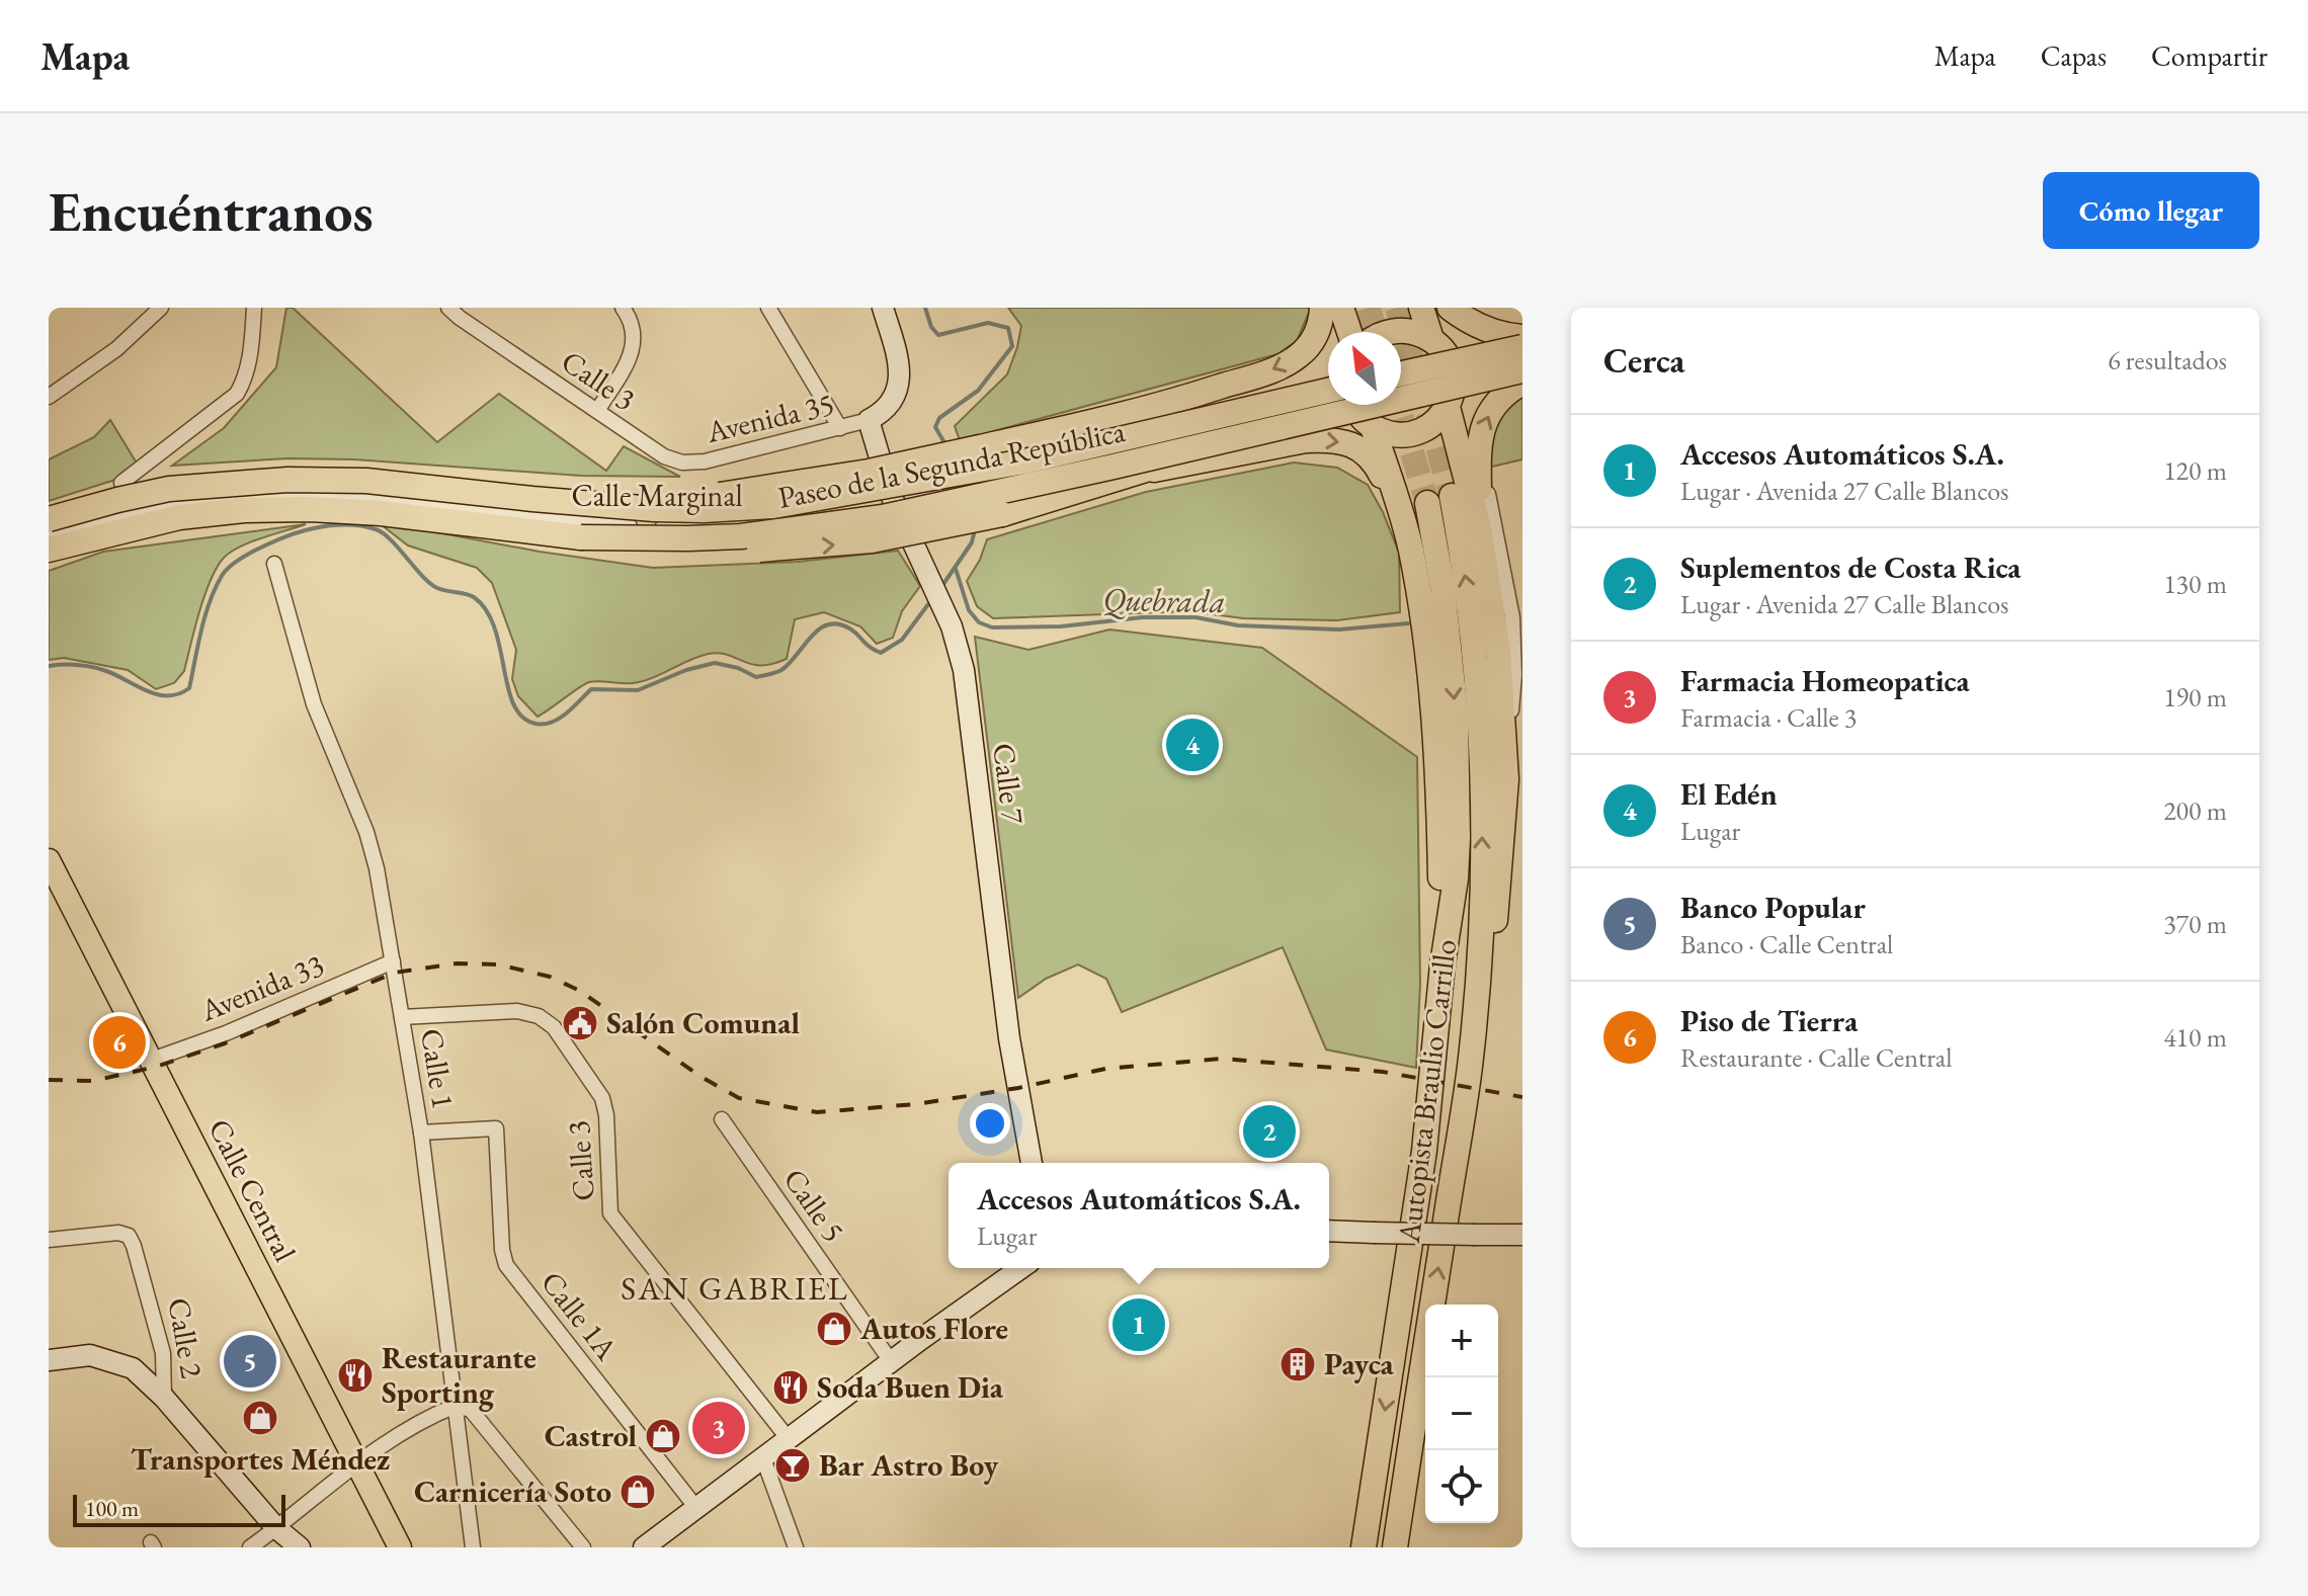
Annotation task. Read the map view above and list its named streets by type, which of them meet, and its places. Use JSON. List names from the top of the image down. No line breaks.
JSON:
{"streets":{"highway":["Paseo de la Segunda República","Autopista Braulio Carrillo"],"main road":["Calle Central"],"street":["Calle 3","Avenida 35","Calle Marginal","Calle 7","Avenida 33","Calle 1","Calle 5","Calle 1A","Calle 2"]},"crossings":[["Calle 3","Avenida 35"],["Calle 3","Calle 1"],["Avenida 35","Calle 7"],["Calle Marginal","Calle 7"],["Avenida 33","Calle 1"],["Avenida 33","Calle Central"],["Calle 1","Calle 1A"]],"districts":["SAN GABRIEL"],"water":["Quebrada"],"places":{"public building":["Salón Comunal"],"shop":["Autos Flore","Transportes Méndez","Castrol","Carnicería Soto"],"building":["Payca"],"restaurant":["Restaurante Sporting","Soda Buen Dia"],"bar":["Bar Astro Boy"]},"scale_bar":"100 m","north":"top left","page":{"header":"Mapa","nav":["Mapa","Capas","Compartir"],"buttons":"Cómo llegar","title":"Encuéntranos","heading":["Cerca","6 resultados"],"list":[{"mark":"1","name":"Accesos Automáticos S.A.","note":"Lugar · Avenida 27 Calle Blancos","value":"120 m"},{"mark":"2","name":"Suplementos de Costa Rica","note":"Lugar · Avenida 27 Calle Blancos","value":"130 m"},{"mark":"3","name":"Farmacia Homeopatica","note":"Farmacia · Calle 3","value":"190 m"},{"mark":"4","name":"El Edén","note":"Lugar","value":"200 m"},{"mark":"5","name":"Banco Popular","note":"Banco · Calle Central","value":"370 m"},{"mark":"6","name":"Piso de Tierra","note":"Restaurante · Calle Central","value":"410 m"}],"pins":["4","6","2","1","5","3"],"popup":["Accesos Automáticos S.A.","Lugar"],"map_buttons":["+","−"],"scale":"100 m"}}
